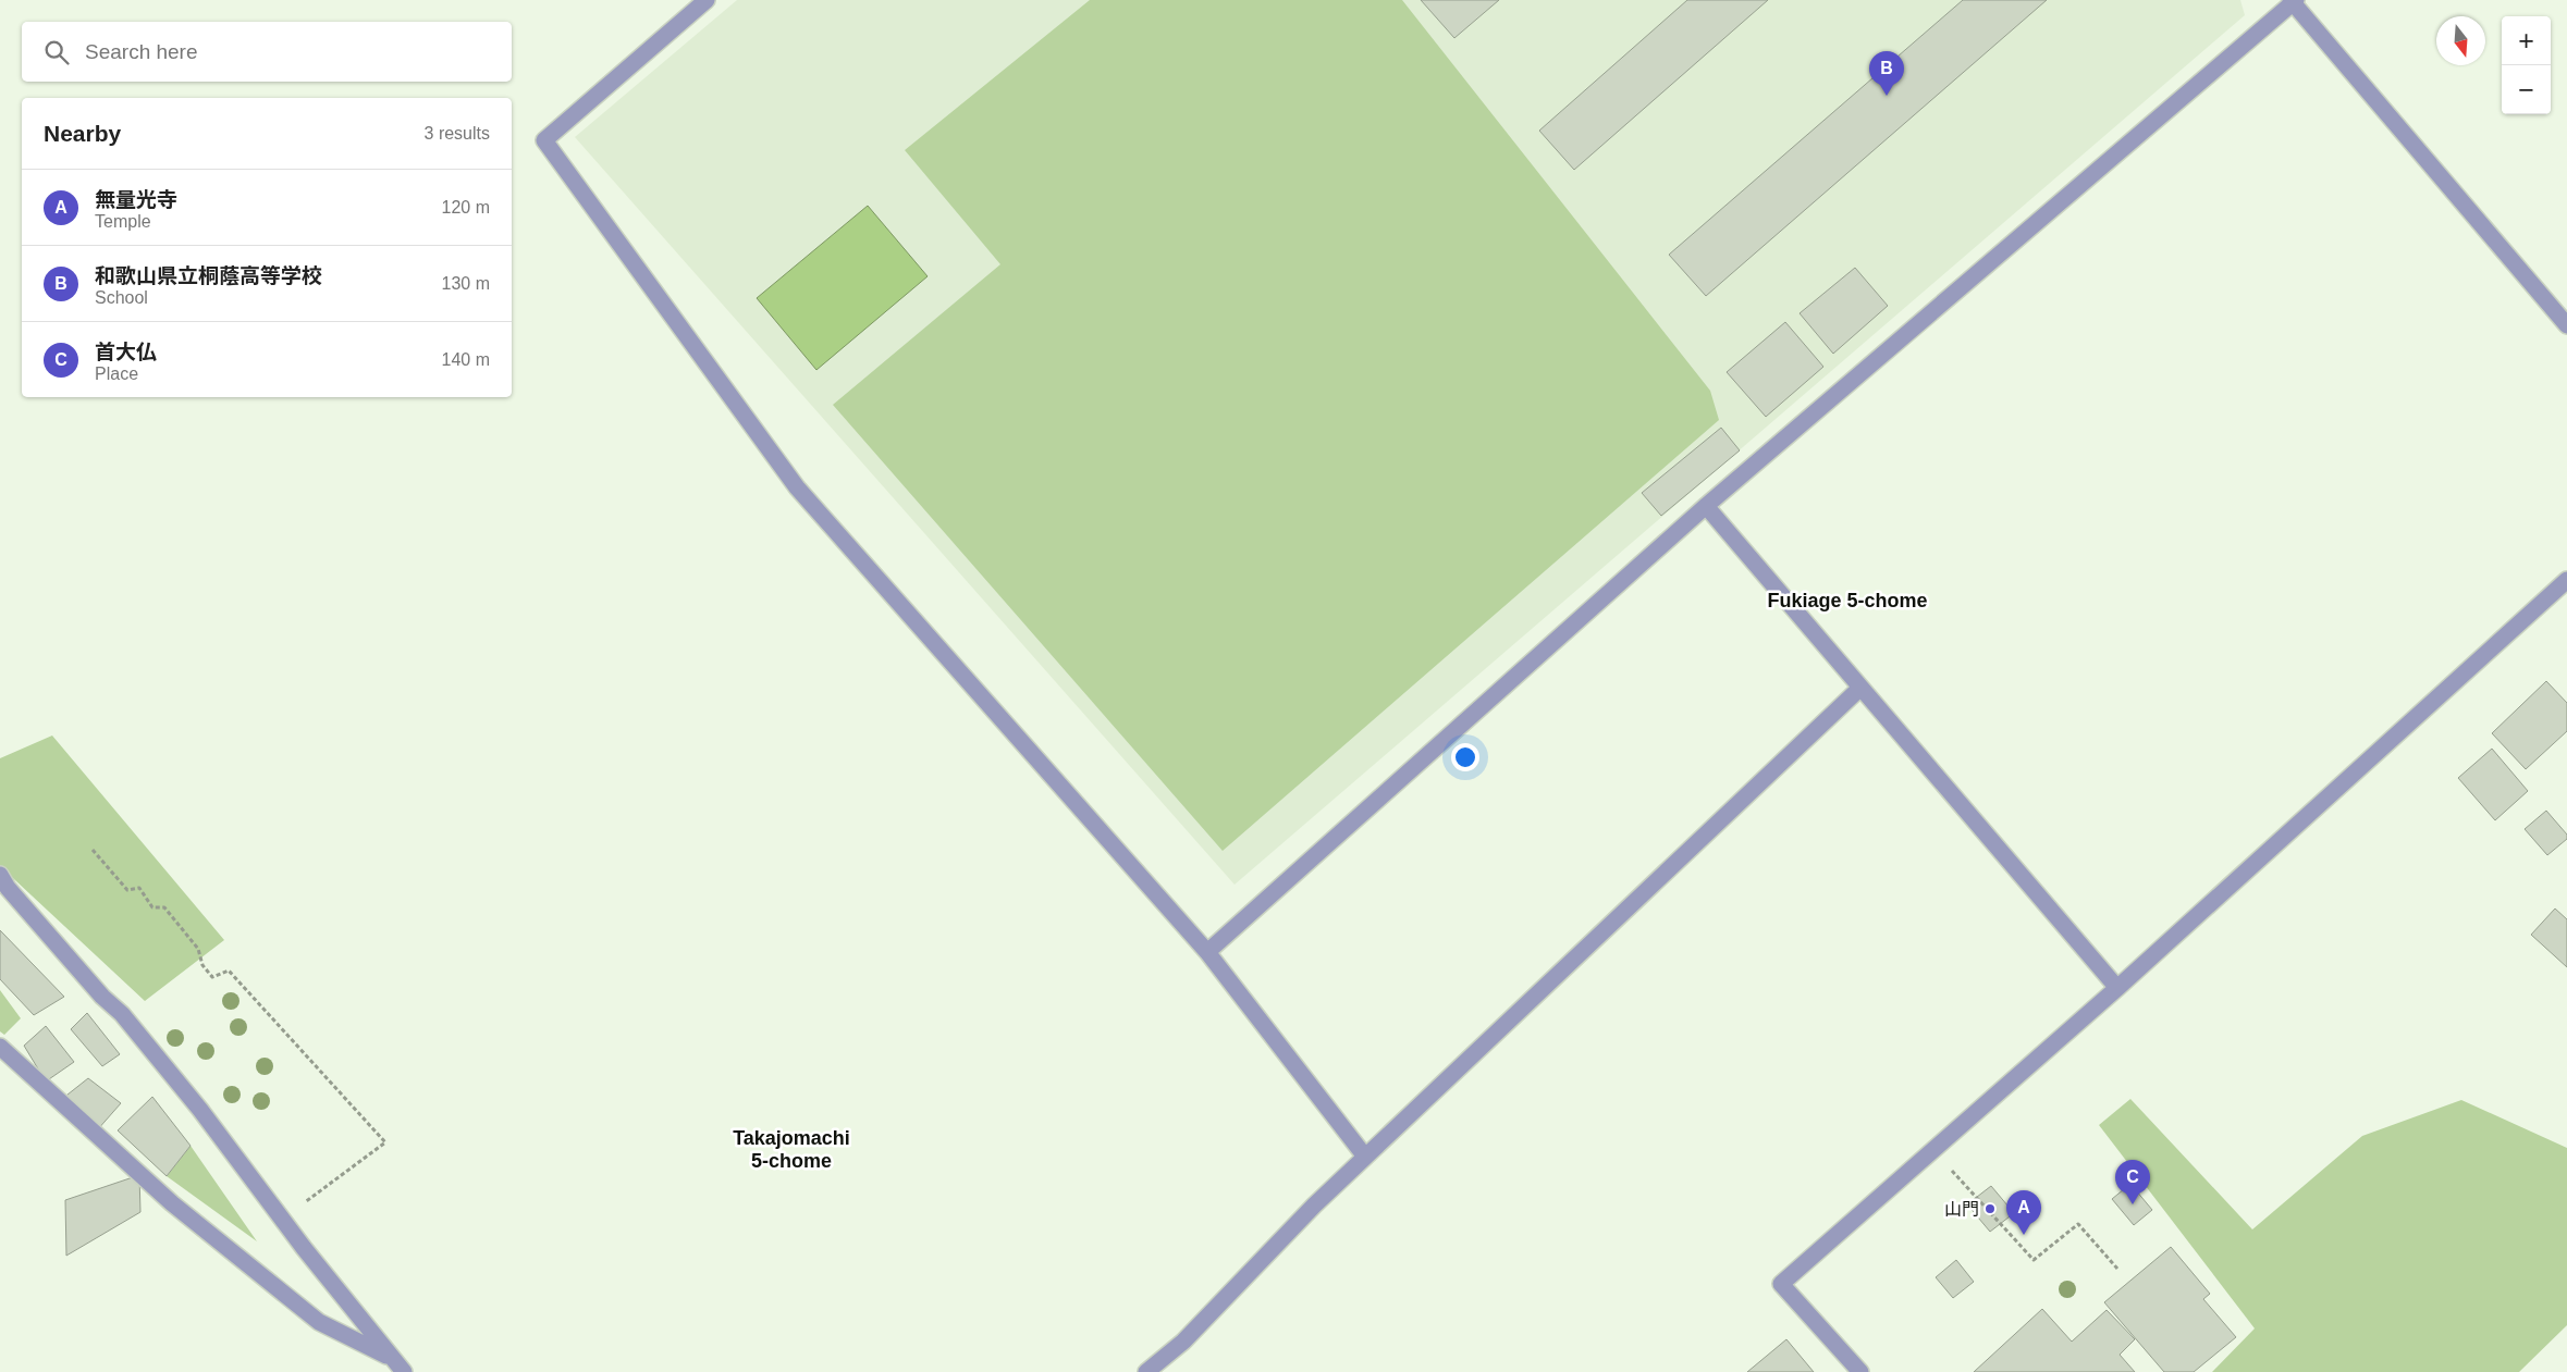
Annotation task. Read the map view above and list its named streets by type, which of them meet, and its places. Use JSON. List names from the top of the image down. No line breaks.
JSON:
{"districts":["Fukiage 5-chome","Takajomachi 5-chome"],"places":["山門"],"north":"bottom","page":{"map_buttons":["+","−"],"search":"Search here","pins":["B","C","A"],"heading":["Nearby","3 results"],"list":[{"mark":"A","name":"無量光寺","note":"Temple","value":"120 m"},{"mark":"B","name":"和歌山県立桐蔭高等学校","note":"School","value":"130 m"},{"mark":"C","name":"首大仏","note":"Place","value":"140 m"}]}}
